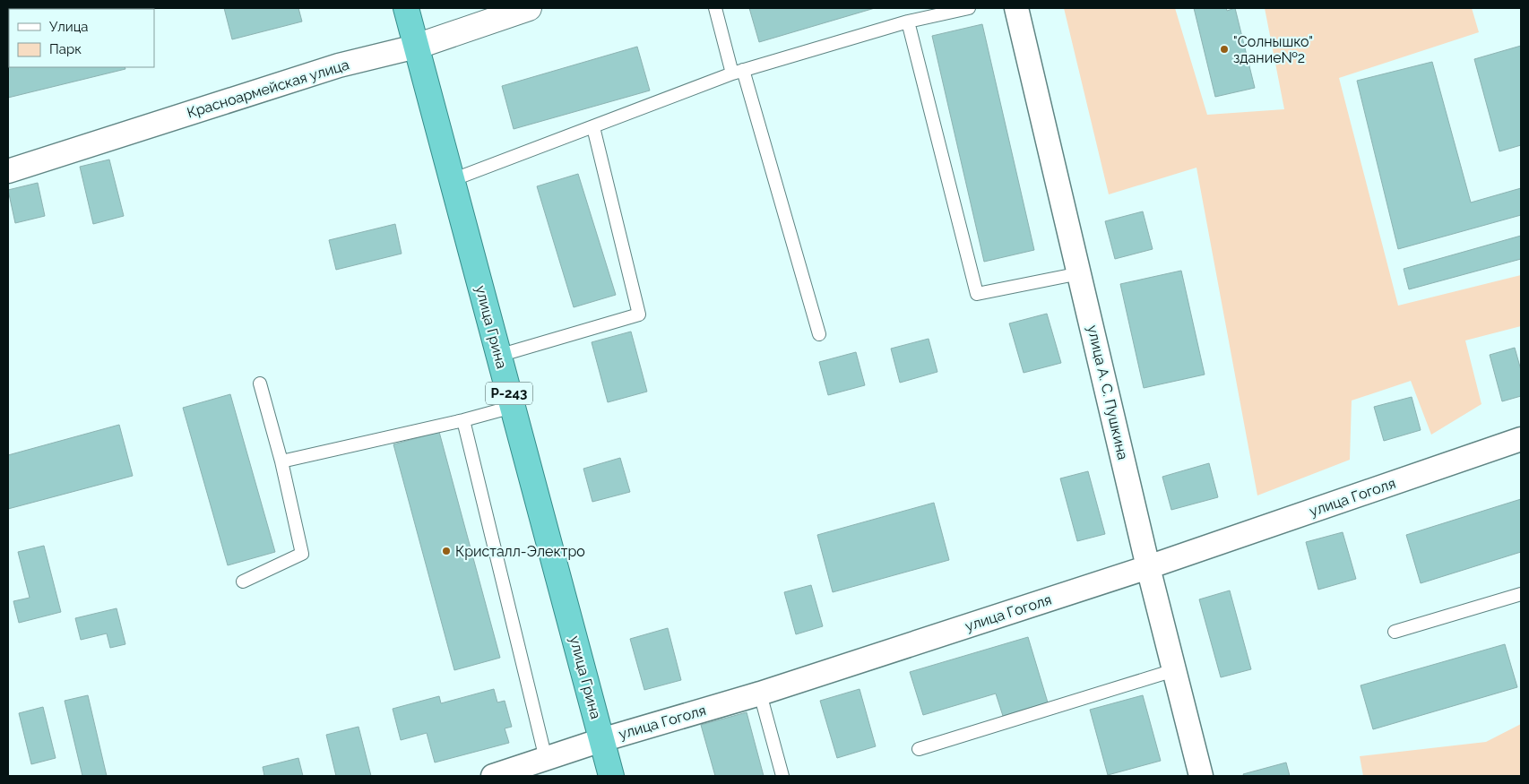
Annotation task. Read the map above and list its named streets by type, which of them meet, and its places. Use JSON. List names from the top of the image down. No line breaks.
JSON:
{"streets":{"highway":["улица Грина","Р-243"],"main road":["Красноармейская улица"],"street":["улица А. С. Пушкина","улица Гоголя"]},"crossings":[["Красноармейская улица","улица Грина"],["улица Грина","улица Гоголя"],["улица А. С. Пушкина","улица Гоголя"]],"places":["\"Солнышко\" здание№2","Кристалл-Электро"],"legend":["Улица","Парк"]}
